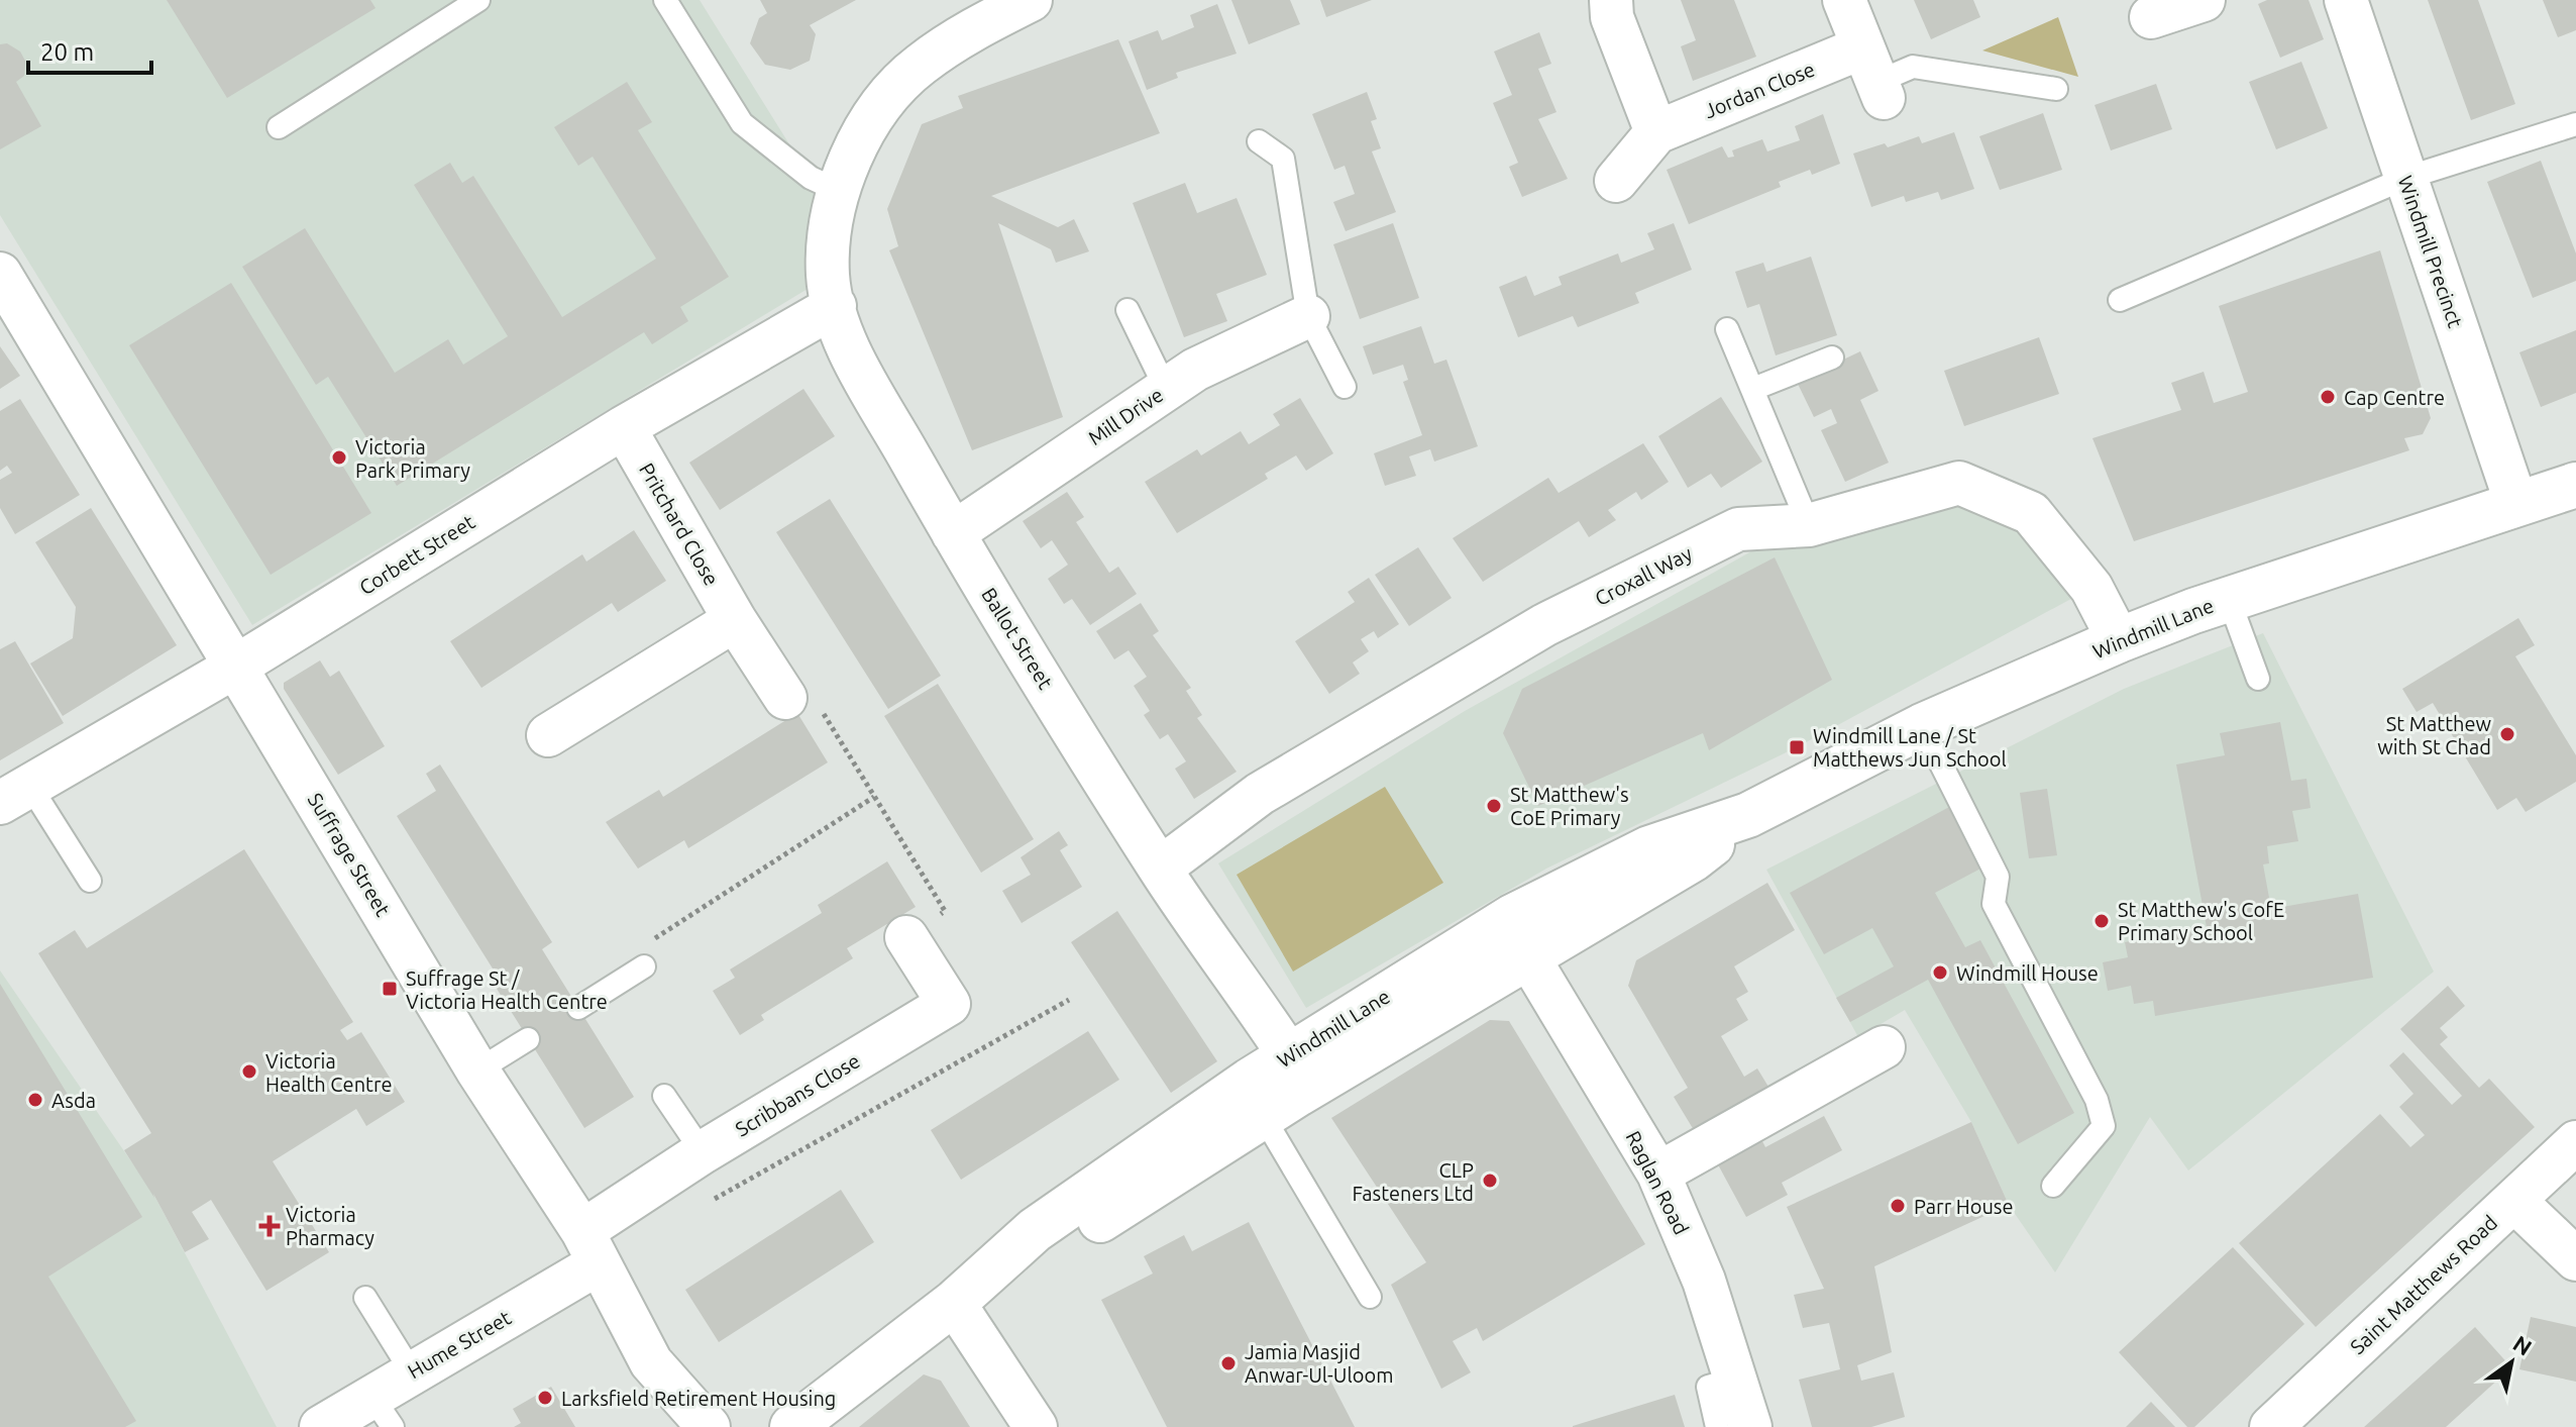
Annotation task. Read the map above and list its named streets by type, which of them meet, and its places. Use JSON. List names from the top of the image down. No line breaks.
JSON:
{"streets":{"main road":["Windmill Lane"],"street":["Jordan Close","Windmill Precinct","Mill Drive","Pritchard Close","Corbett Street","Croxall Way","Ballot Street","Suffrage Street","Scribbans Close","Raglan Road","Saint Matthews Road","Hume Street"]},"crossings":[["Windmill Precinct","Windmill Lane"],["Mill Drive","Ballot Street"],["Pritchard Close","Corbett Street"],["Corbett Street","Ballot Street"],["Corbett Street","Suffrage Street"],["Croxall Way","Windmill Lane"],["Croxall Way","Ballot Street"],["Windmill Lane","Ballot Street"],["Windmill Lane","Raglan Road"],["Suffrage Street","Scribbans Close"],["Suffrage Street","Hume Street"],["Scribbans Close","Hume Street"]],"places":{"other":["Cap Centre","Victoria Park Primary","St Matthew with St Chad","St Matthew's CoE Primary","St Matthew's CofE Primary School","Windmill House","Victoria Health Centre","Asda","CLP Fasteners Ltd","Parr House","Jamia Masjid Anwar-Ul-Uloom","Larksfield Retirement Housing"],"transit":["Windmill Lane / St Matthews Jun School","Suffrage St / Victoria Health Centre"],"health":["Victoria Pharmacy"]},"scale_bar":"20 m","north":"top right"}
